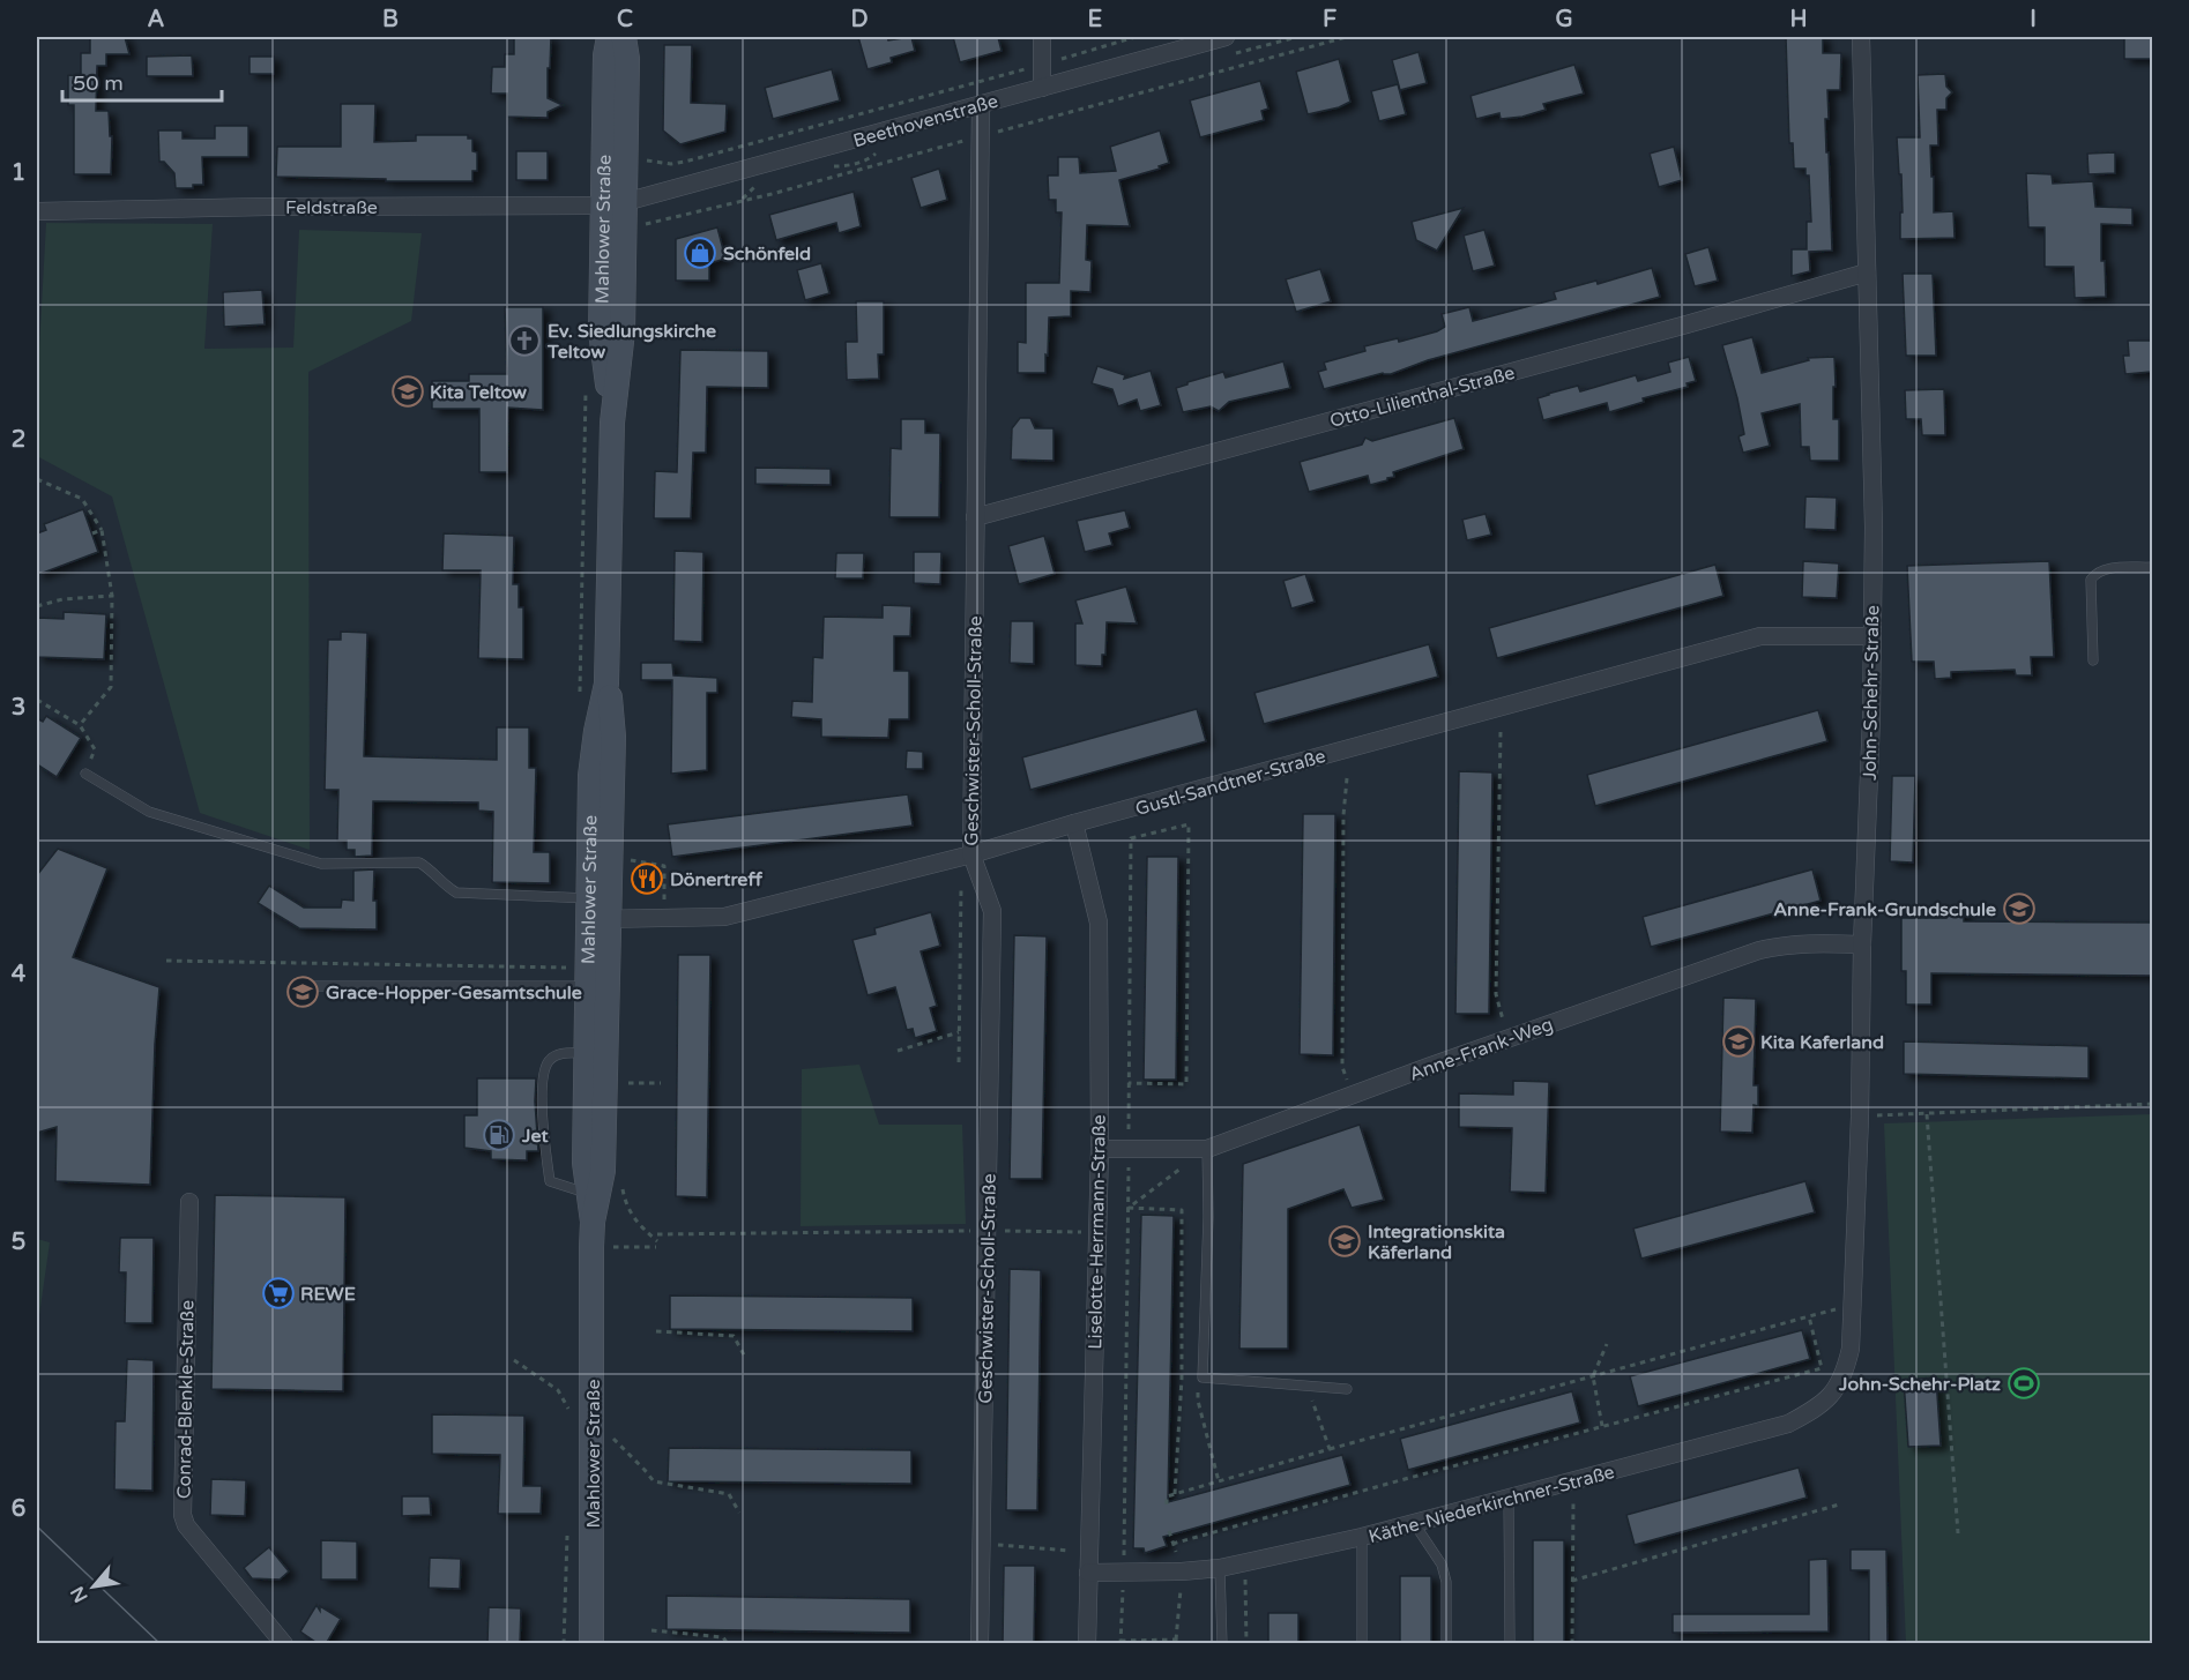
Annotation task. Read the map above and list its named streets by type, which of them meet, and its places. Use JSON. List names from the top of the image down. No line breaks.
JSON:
{"streets":{"main road":["Mahlower Straße"],"street":["Beethovenstraße","Feldstraße","Otto-Lilienthal-Straße","John-Schehr-Straße","Geschwister-Scholl-Straße","Gustl-Sandtner-Straße","Anne-Frank-Weg","Liselotte-Herrmann-Straße","Conrad-Blenkle-Straße","Käthe-Niederkirchner-Straße"]},"crossings":[["Beethovenstraße","Feldstraße"],["Beethovenstraße","Mahlower Straße"],["Beethovenstraße","Geschwister-Scholl-Straße"],["Feldstraße","Mahlower Straße"],["Mahlower Straße","Gustl-Sandtner-Straße"],["Otto-Lilienthal-Straße","John-Schehr-Straße"],["Otto-Lilienthal-Straße","Geschwister-Scholl-Straße"],["John-Schehr-Straße","Gustl-Sandtner-Straße"],["John-Schehr-Straße","Anne-Frank-Weg"],["John-Schehr-Straße","Käthe-Niederkirchner-Straße"],["Geschwister-Scholl-Straße","Gustl-Sandtner-Straße"],["Gustl-Sandtner-Straße","Liselotte-Herrmann-Straße"],["Anne-Frank-Weg","Liselotte-Herrmann-Straße"],["Liselotte-Herrmann-Straße","Käthe-Niederkirchner-Straße"]],"places":{"shop":["Schönfeld"],"church":["Ev. Siedlungskirche Teltow"],"school or university":["Kita Teltow","Anne-Frank-Grundschule","Grace-Hopper-Gesamtschule","Kita Kaferland","Integrationskita Käferland"],"restaurant":["Dönertreff"],"fuel station":["Jet"],"supermarket":["REWE"],"sports":["John-Schehr-Platz"]},"scale_bar":"50 m","north":"bottom left","grid":{"columns":["A","B","C","D","E","F","G","H","I"],"rows":["1","2","3","4","5","6"]}}
